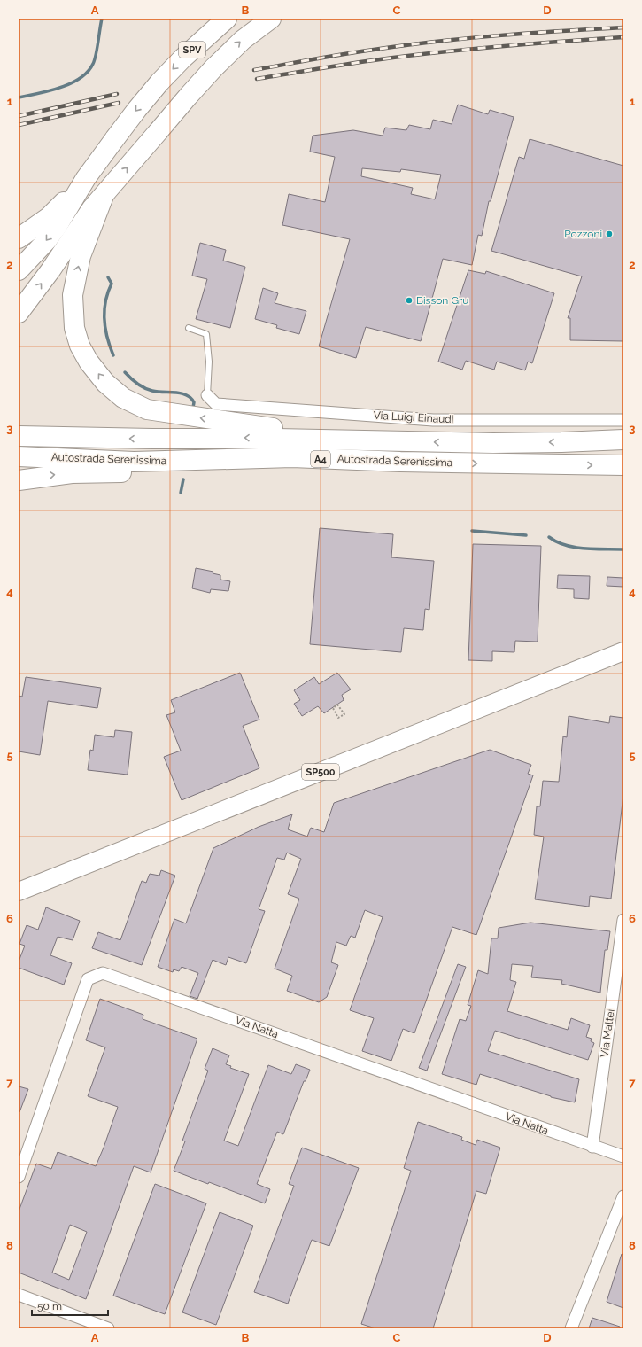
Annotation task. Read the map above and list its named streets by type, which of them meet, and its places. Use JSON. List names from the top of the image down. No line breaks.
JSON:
{"streets":{"highway":["SPV","Autostrada Serenissima","A4"],"main road":["SP500"],"street":["Via Luigi Einaudi","Via Natta","Via Mattei"]},"crossings":[["Via Natta","Via Mattei"]],"places":["Pozzoni","Bisson Gru"],"scale_bar":"50 m","grid":{"columns":["A","B","C","D"],"rows":["1","2","3","4","5","6","7","8"]}}
